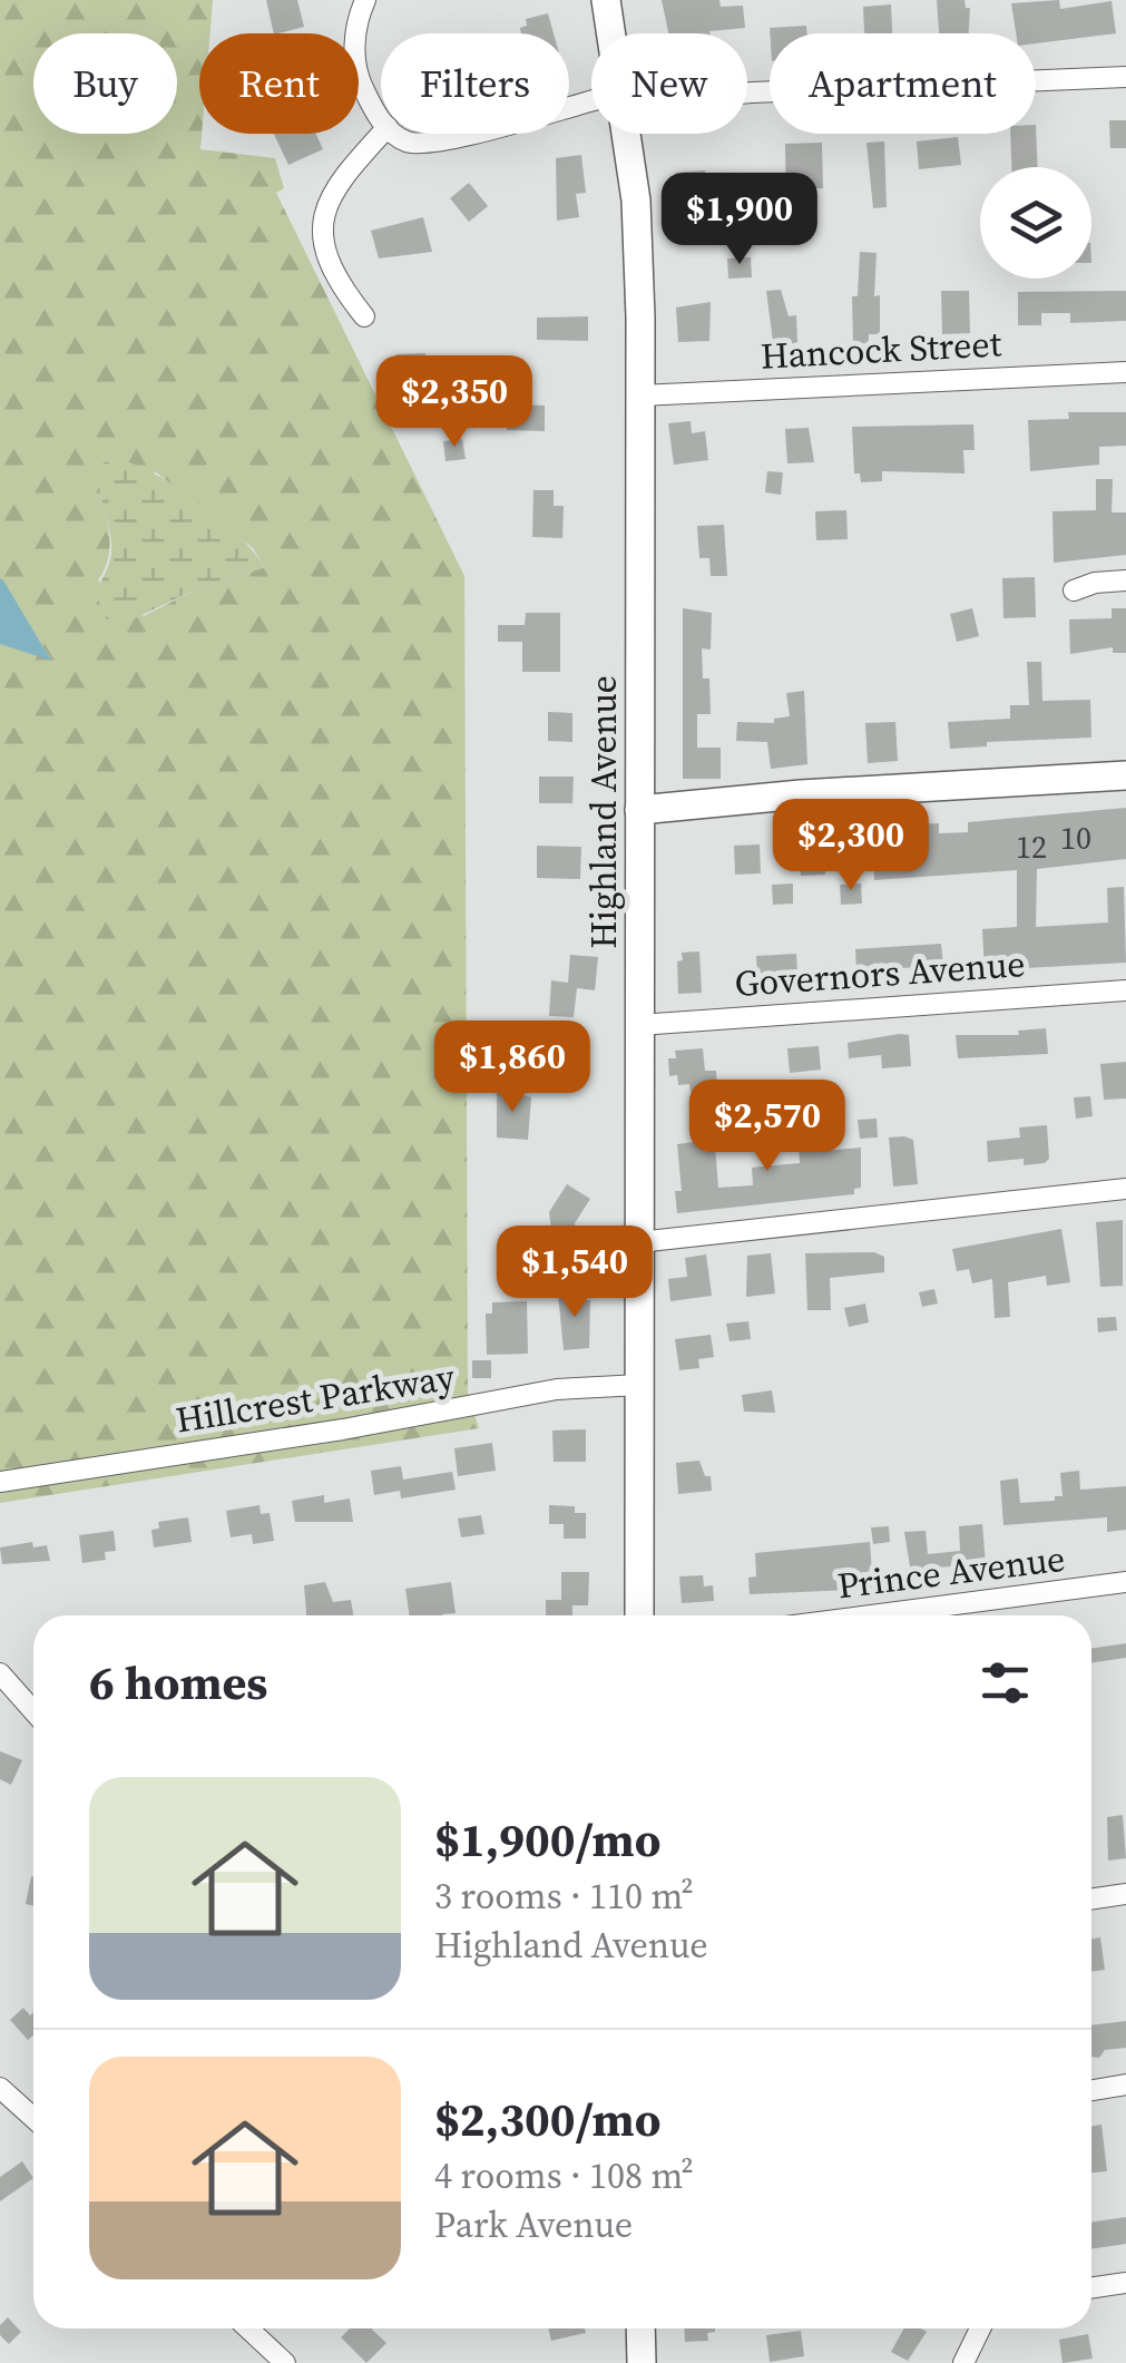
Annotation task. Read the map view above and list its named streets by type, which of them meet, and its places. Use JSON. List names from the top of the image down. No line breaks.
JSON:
{"streets":{"main road":["Highland Avenue"],"street":["Hancock Street","Governors Avenue","Hillcrest Parkway","Prince Avenue"]},"crossings":[["Hancock Street","Highland Avenue"],["Highland Avenue","Governors Avenue"],["Highland Avenue","Hillcrest Parkway"]],"house_numbers":["10","12"],"page":{"chip":["Buy","Rent","Filters","New","Apartment"],"price":["$1,900","$2,350","$2,300","$1,860","$2,570","$1,540"],"heading":"6 homes","list":[{"name":"$1,900/mo","note":"3 rooms · 110 m² · Highland Avenue"},{"name":"$2,300/mo","note":"4 rooms · 108 m² · Park Avenue"}]}}
